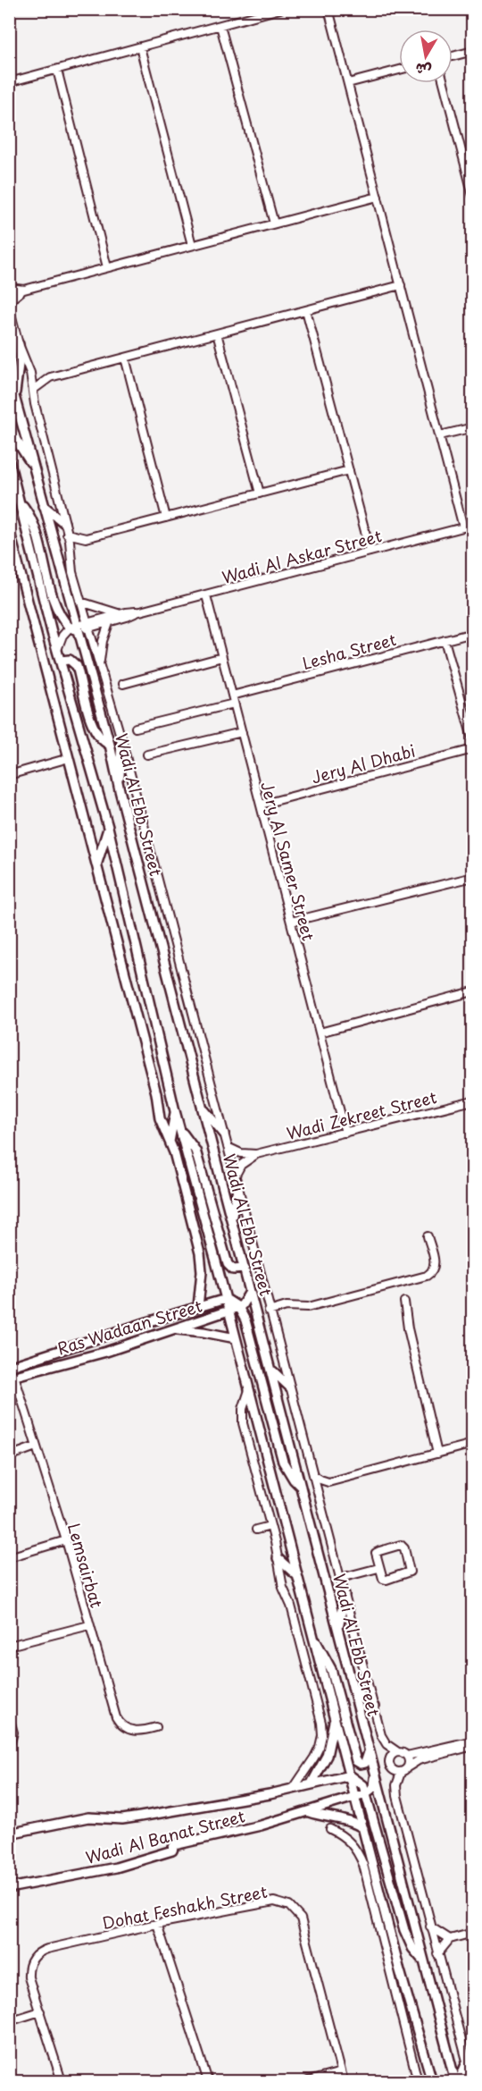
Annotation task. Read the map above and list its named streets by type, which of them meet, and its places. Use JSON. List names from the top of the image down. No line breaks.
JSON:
{"streets":{"street":["Wadi Al Askar Street","Lesha Street","Jery Al Dhabi","Wadi Al Ebb Street","Jery Al Samer Street","Wadi Zekreet Street","Ras Wadaan Street","Lemsairbat","Wadi Al Banat Street","Dohat Feshakh Street"]},"crossings":[["Wadi Al Askar Street","Wadi Al Ebb Street"],["Wadi Al Askar Street","Jery Al Samer Street"],["Lesha Street","Jery Al Samer Street"],["Jery Al Dhabi","Jery Al Samer Street"],["Jery Al Samer Street","Wadi Zekreet Street"],["Ras Wadaan Street","Lemsairbat"]],"north":"bottom"}
